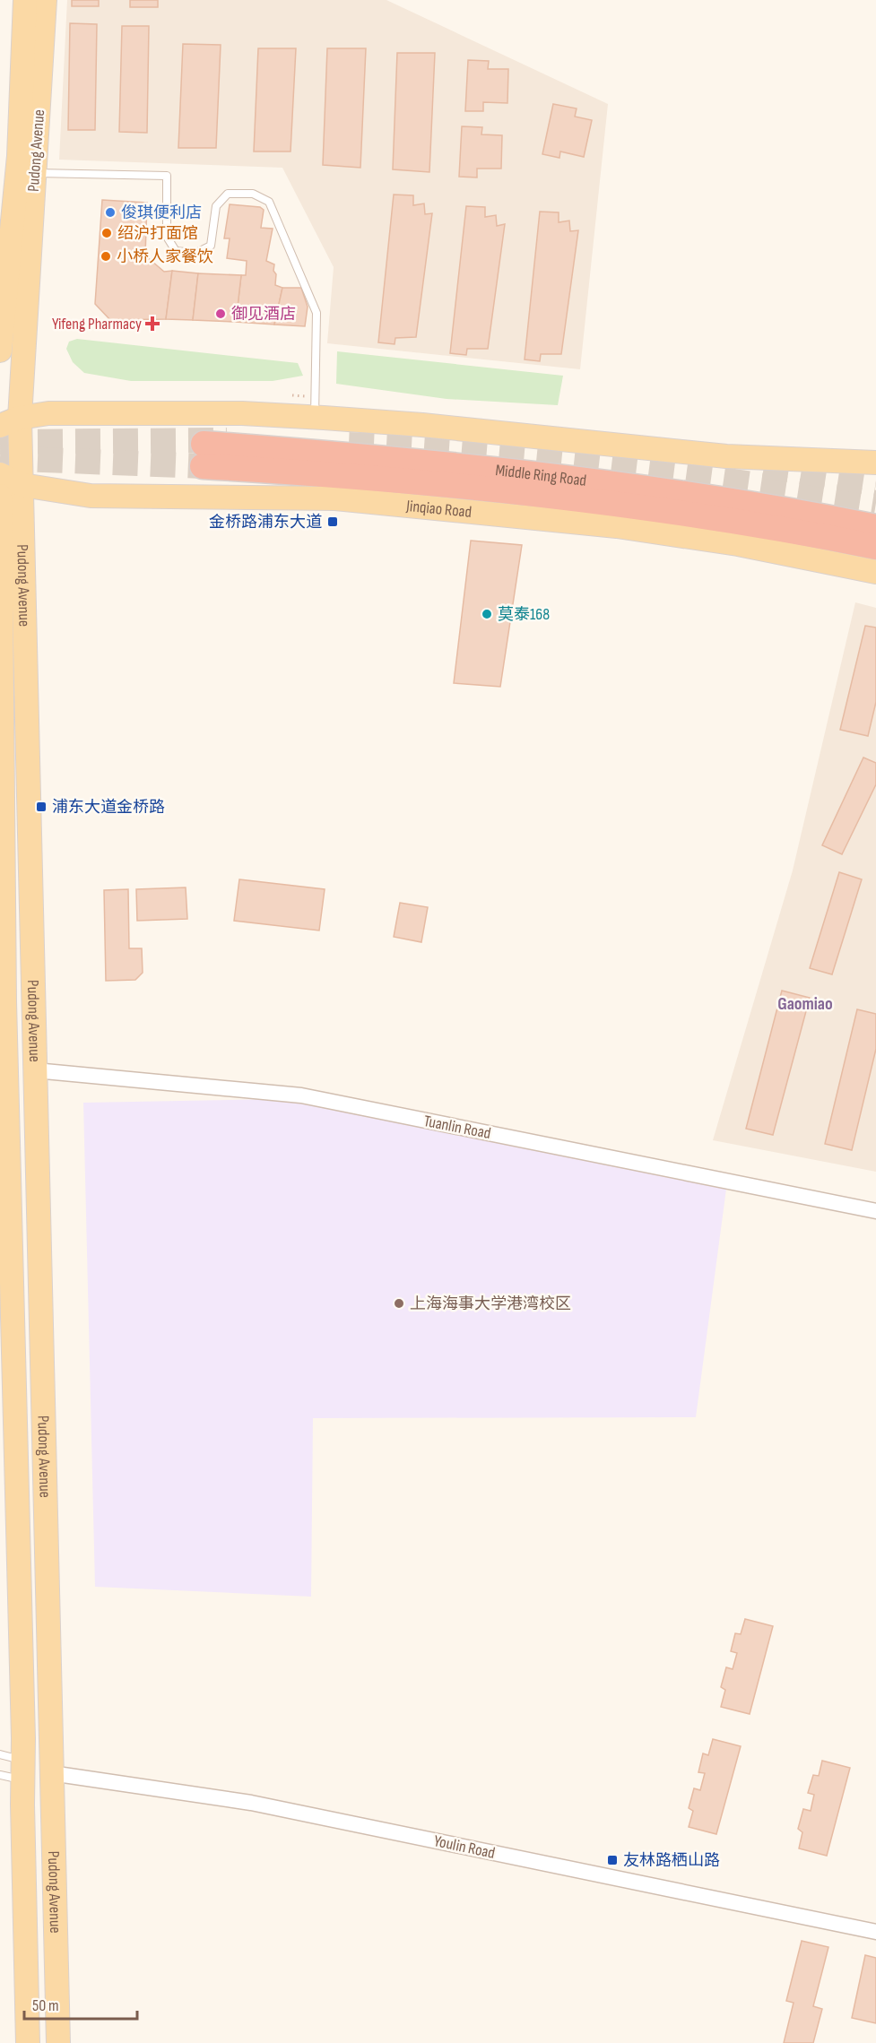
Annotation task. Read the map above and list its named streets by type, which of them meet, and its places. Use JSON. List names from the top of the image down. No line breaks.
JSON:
{"streets":{"highway":["Middle Ring Road"],"main road":["Pudong Avenue","Jinqiao Road"],"street":["Tuanlin Road","Youlin Road"]},"crossings":[["Pudong Avenue","Jinqiao Road"],["Pudong Avenue","Tuanlin Road"],["Pudong Avenue","Youlin Road"]],"districts":["Gaomiao"],"places":{"other":["俊琪便利店","绍沪打面馆","小桥人家餐饮","御见酒店","莫泰168","上海海事大学港湾校区"],"health":["Yifeng Pharmacy"],"transit":["金桥路浦东大道","浦东大道金桥路","友林路栖山路"]},"scale_bar":"50 m"}
